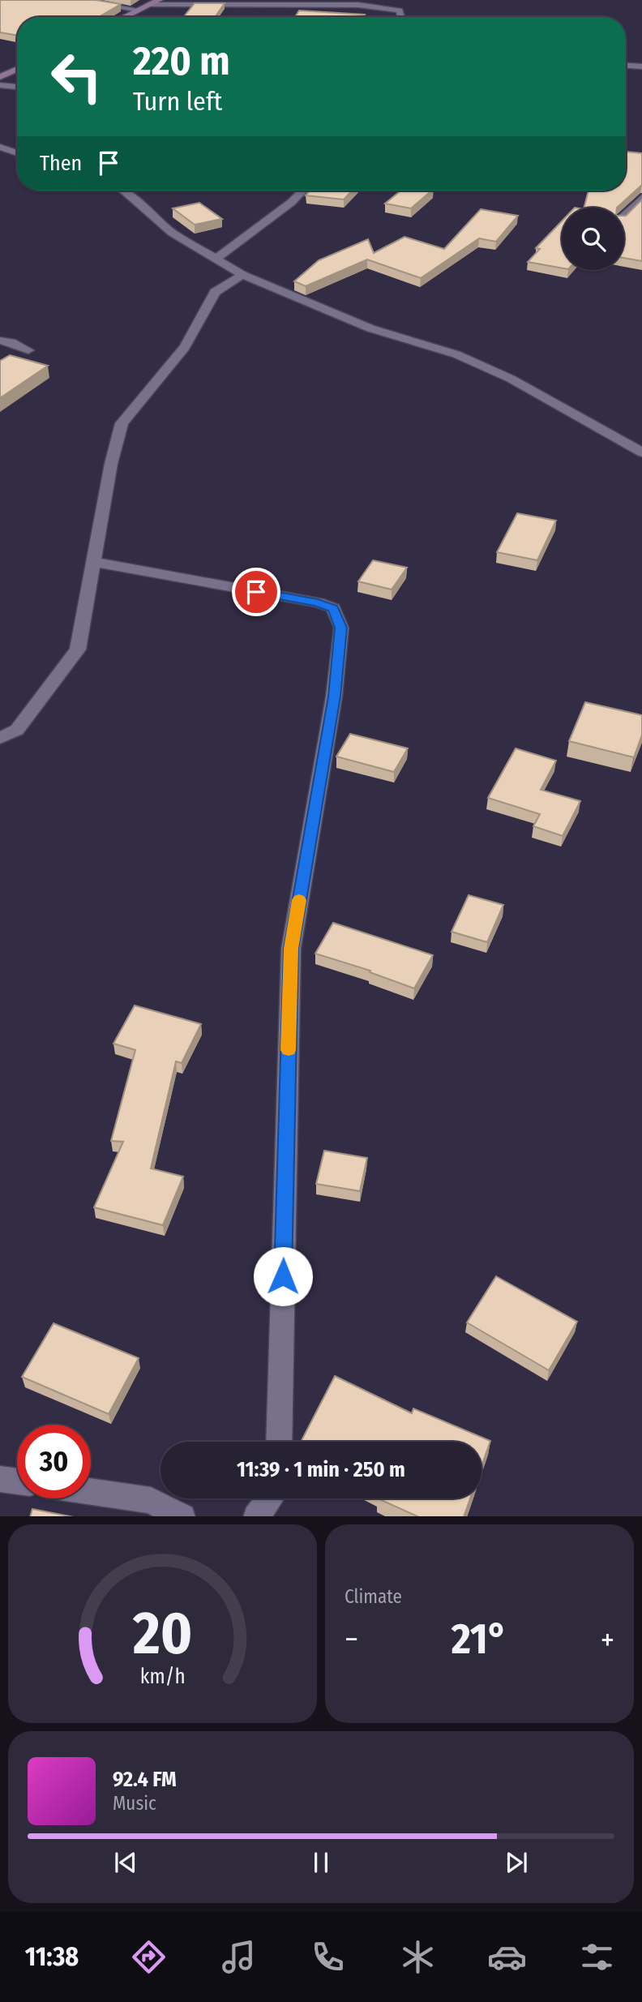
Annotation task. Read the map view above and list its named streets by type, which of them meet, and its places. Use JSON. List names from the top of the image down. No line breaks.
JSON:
{"page":{"turn":["220 m","Turn left"],"then":"Then","limit":"30","trip":"11:39 · 1 min · 250 m","tile":"Climate","heat":["−","21°","+"],"song":["92.4 FM","Music"],"tabs":"11:38","gauge":["20","km/h"]}}
